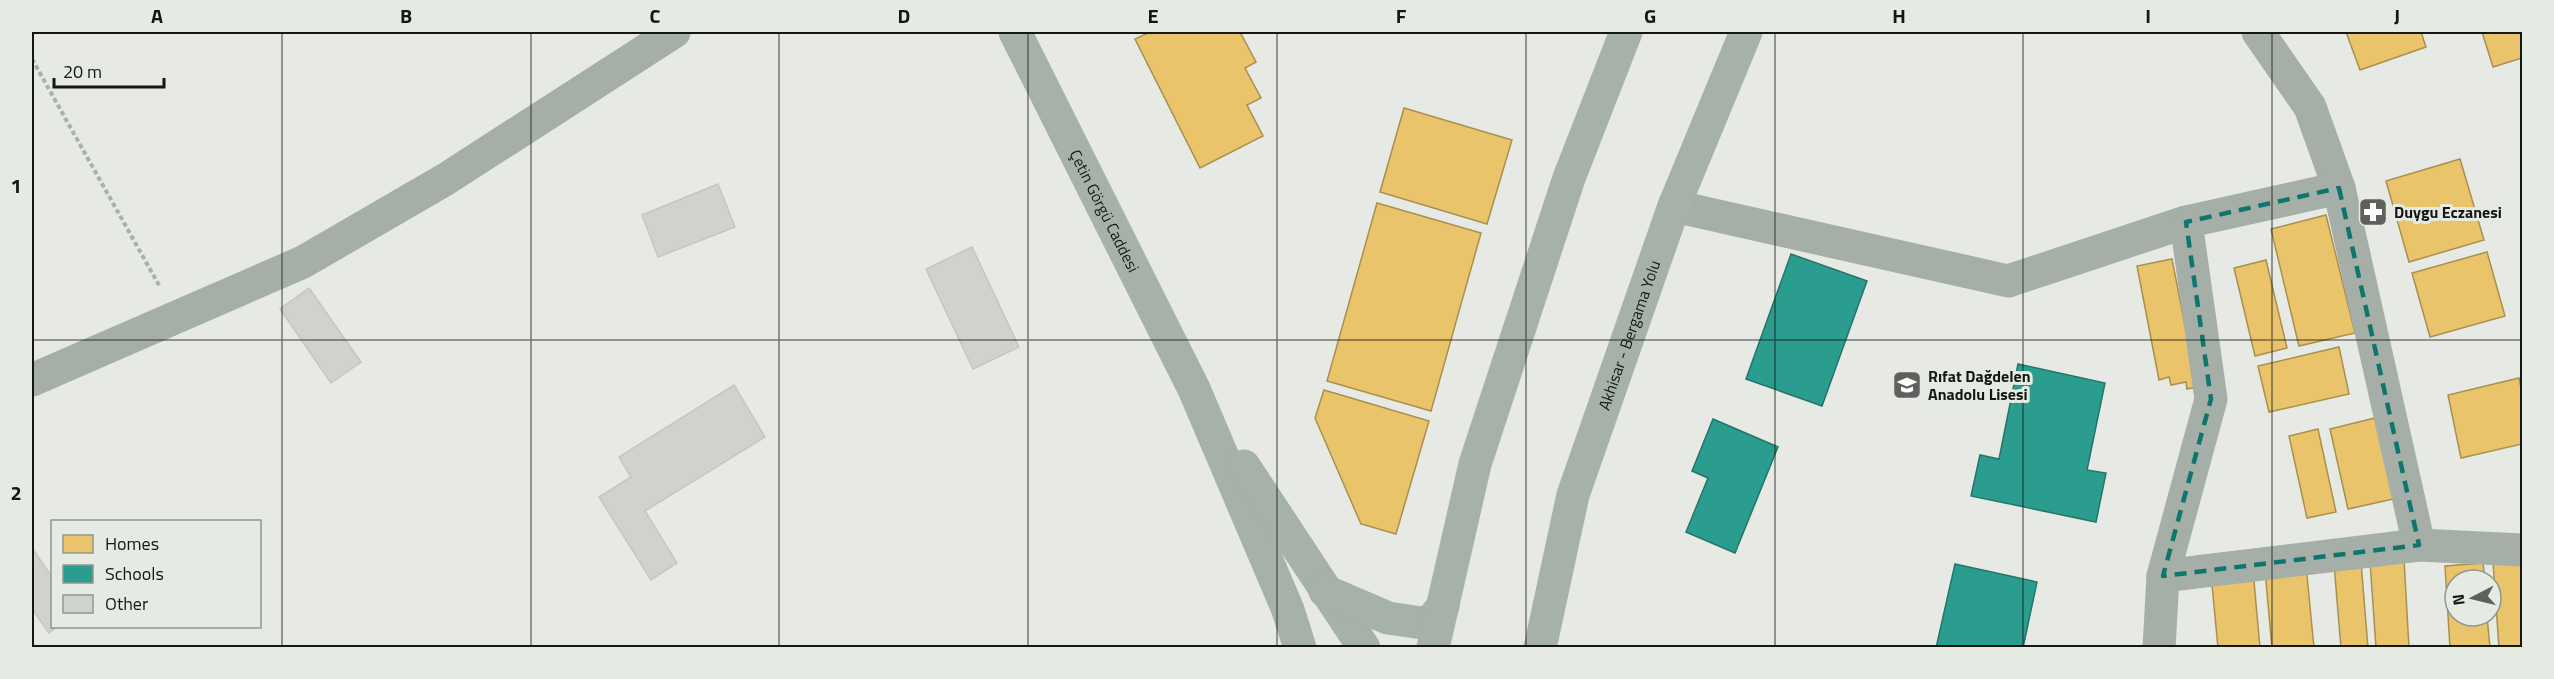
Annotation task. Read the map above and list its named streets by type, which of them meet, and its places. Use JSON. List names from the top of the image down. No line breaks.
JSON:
{"streets":{"main road":["Çetin Görgü Caddesi","Akhisar - Bergama Yolu"]},"places":{"pharmacy":["Duygu Eczanesi"],"school or university":["Rıfat Dağdelen Anadolu Lisesi"]},"legend":["Homes","Schools","Other"],"scale_bar":"20 m","north":"left","grid":{"columns":["A","B","C","D","E","F","G","H","I","J"],"rows":["1","2"]}}
